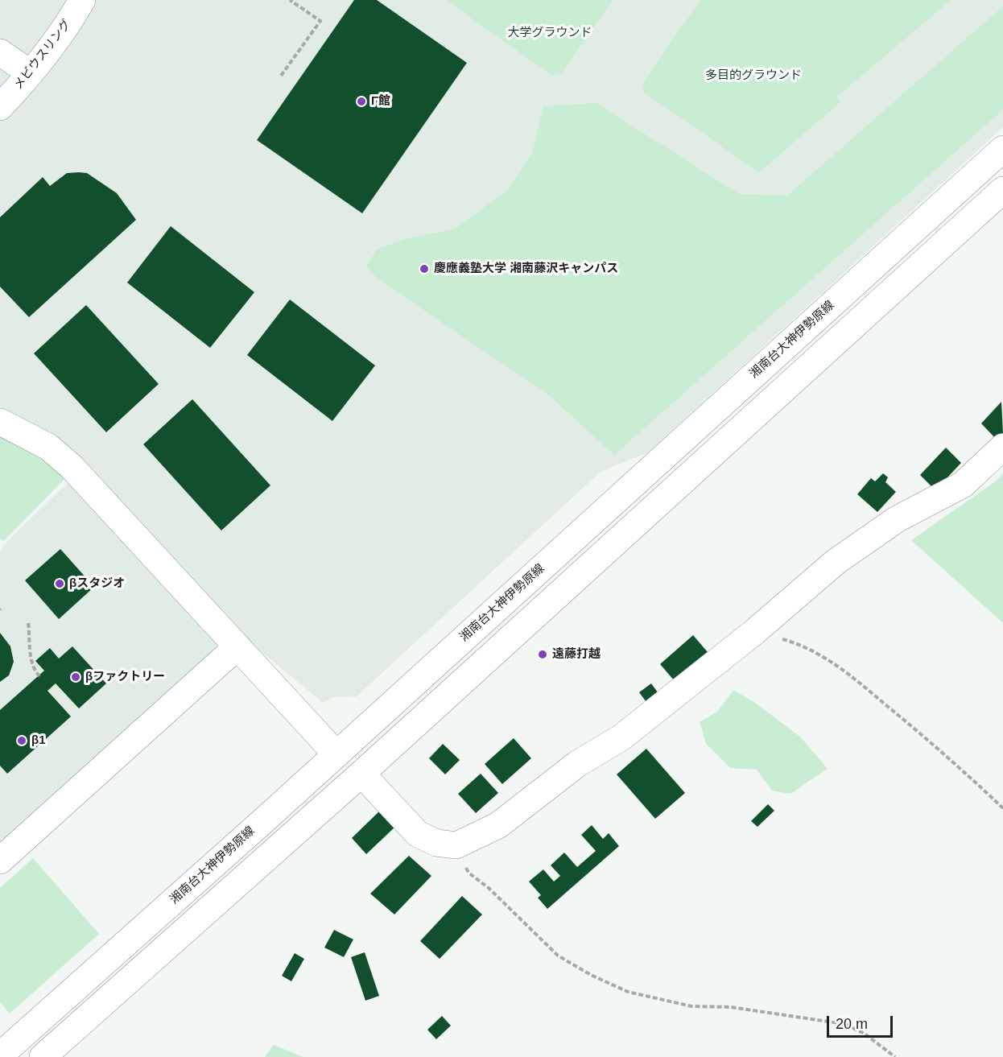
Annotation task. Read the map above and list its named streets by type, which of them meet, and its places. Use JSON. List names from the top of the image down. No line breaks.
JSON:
{"streets":{"street":["メビウスリング","湘南台大神伊勢原線"]},"parks":["大学グラウンド","多目的グラウンド"],"places":["Γ館","慶應義塾大学 湘南藤沢キャンパス","βスタジオ","遠藤打越","βファクトリー","β1"],"scale_bar":"20 m"}
